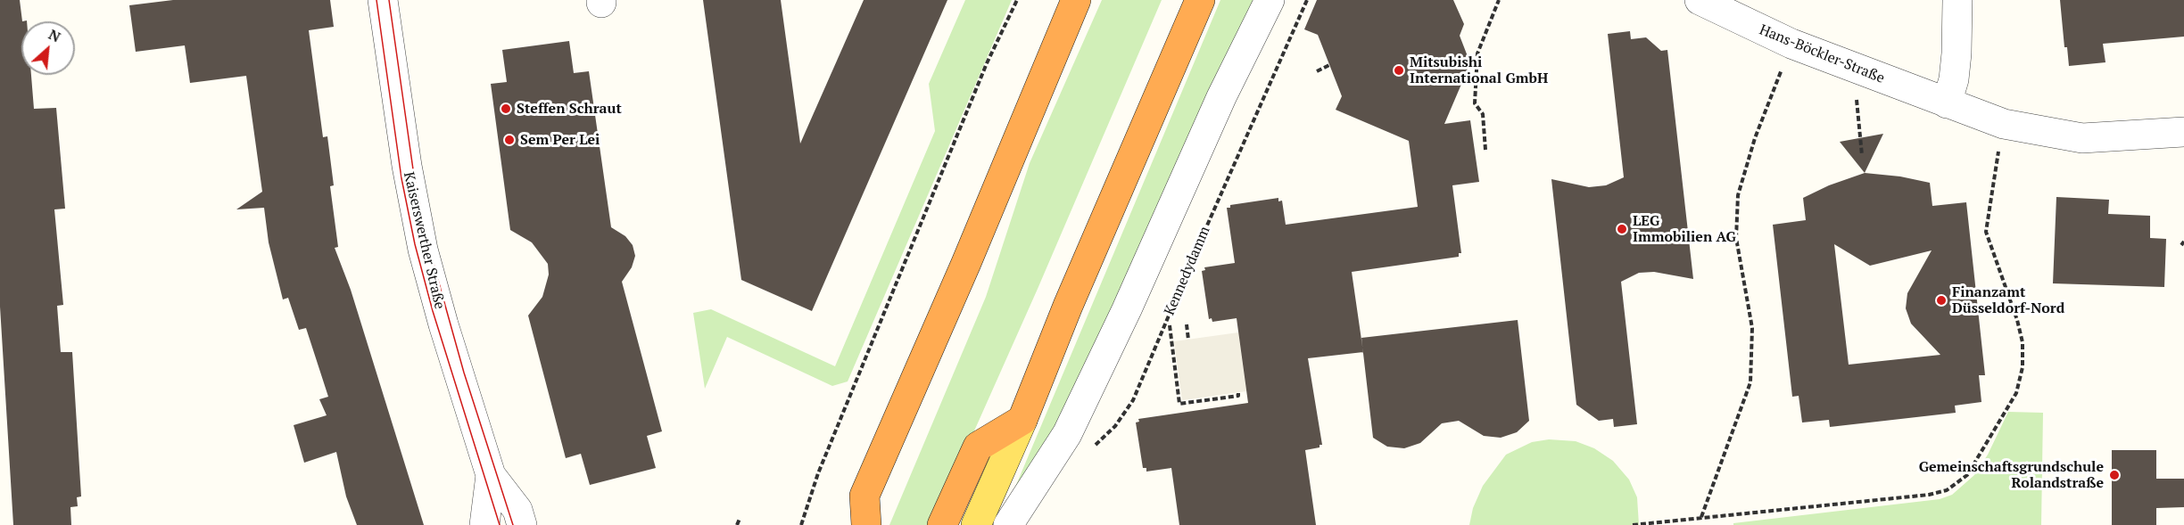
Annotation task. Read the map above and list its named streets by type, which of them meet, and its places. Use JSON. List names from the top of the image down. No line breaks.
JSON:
{"streets":{"street":["Hans-Böckler-Straße","Kaiserswerther Straße"],"path":["Kennedydamm"]},"places":["Mitsubishi International GmbH","Steffen Schraut","Sem Per Lei","LEG Immobilien AG","Finanzamt Düsseldorf-Nord","Gemeinschaftsgrundschule Rolandstraße"],"north":"top right"}
